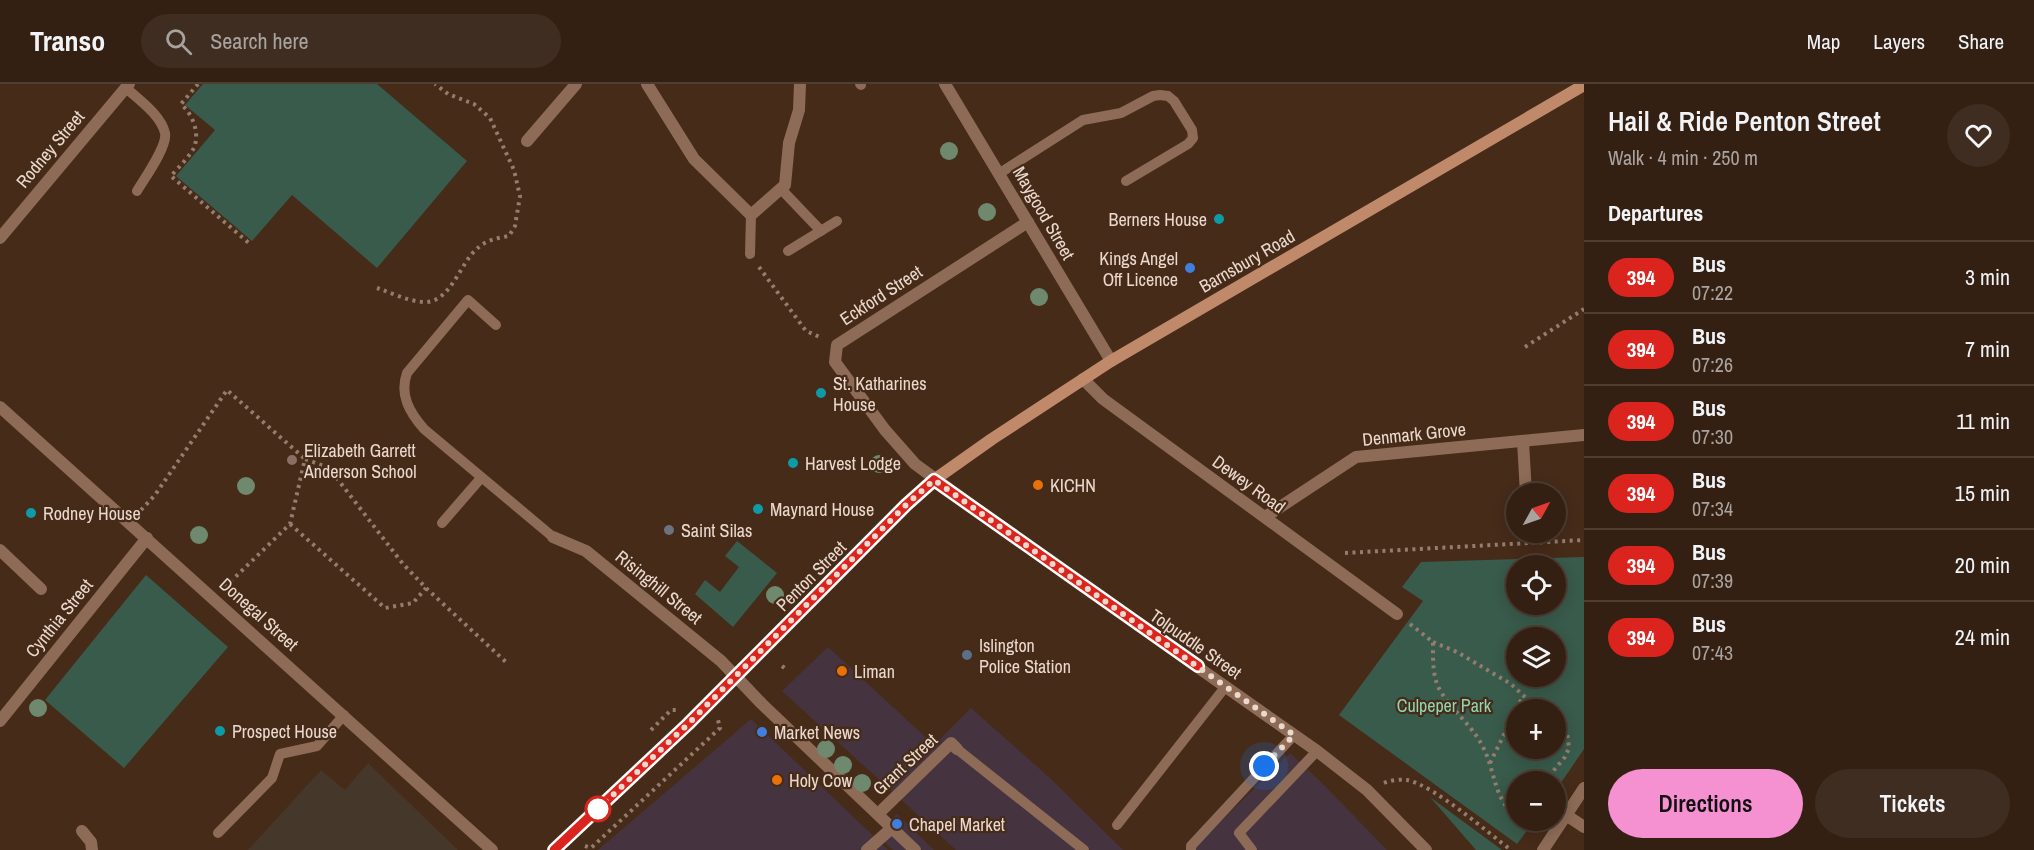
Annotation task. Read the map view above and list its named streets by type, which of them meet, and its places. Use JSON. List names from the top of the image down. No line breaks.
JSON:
{"streets":{"street":["Rodney Street","Maygood Street","Barnsbury Road","Eckford Street","Denmark Grove","Dewey Road","Penton Street","Risinghill Street","Donegal Street","Cynthia Street","Tolpuddle Street","Grant Street"]},"crossings":[["Maygood Street","Barnsbury Road"],["Maygood Street","Eckford Street"],["Barnsbury Road","Eckford Street"],["Barnsbury Road","Dewey Road"],["Barnsbury Road","Penton Street"],["Barnsbury Road","Tolpuddle Street"],["Eckford Street","Penton Street"],["Eckford Street","Tolpuddle Street"],["Denmark Grove","Dewey Road"],["Penton Street","Risinghill Street"],["Penton Street","Tolpuddle Street"],["Donegal Street","Cynthia Street"]],"parks":["Culpeper Park"],"places":["Berners House","Kings Angel Off Licence","St. Katharines House","Elizabeth Garrett Anderson School","Harvest Lodge","KICHN","Maynard House","Rodney House","Saint Silas","Islington Police Station","Liman","Prospect House","Market News","Holy Cow","Chapel Market"],"lines":["bus line 394"],"north":"top right","page":{"header":"Transo","search":"Search here","nav":["Map","Layers","Share"],"heading":[["Hail & Ride Penton Street","Walk · 4 min · 250 m"],"Departures"],"list":[{"mark":"394","name":"Bus","note":"07:22","value":"3 min"},{"mark":"394","name":"Bus","note":"07:26","value":"7 min"},{"mark":"394","name":"Bus","note":"07:30","value":"11 min"},{"mark":"394","name":"Bus","note":"07:34","value":"15 min"},{"mark":"394","name":"Bus","note":"07:39","value":"20 min"},{"mark":"394","name":"Bus","note":"07:43","value":"24 min"}],"map_buttons":["+","−"],"buttons":["Directions","Tickets"]}}
